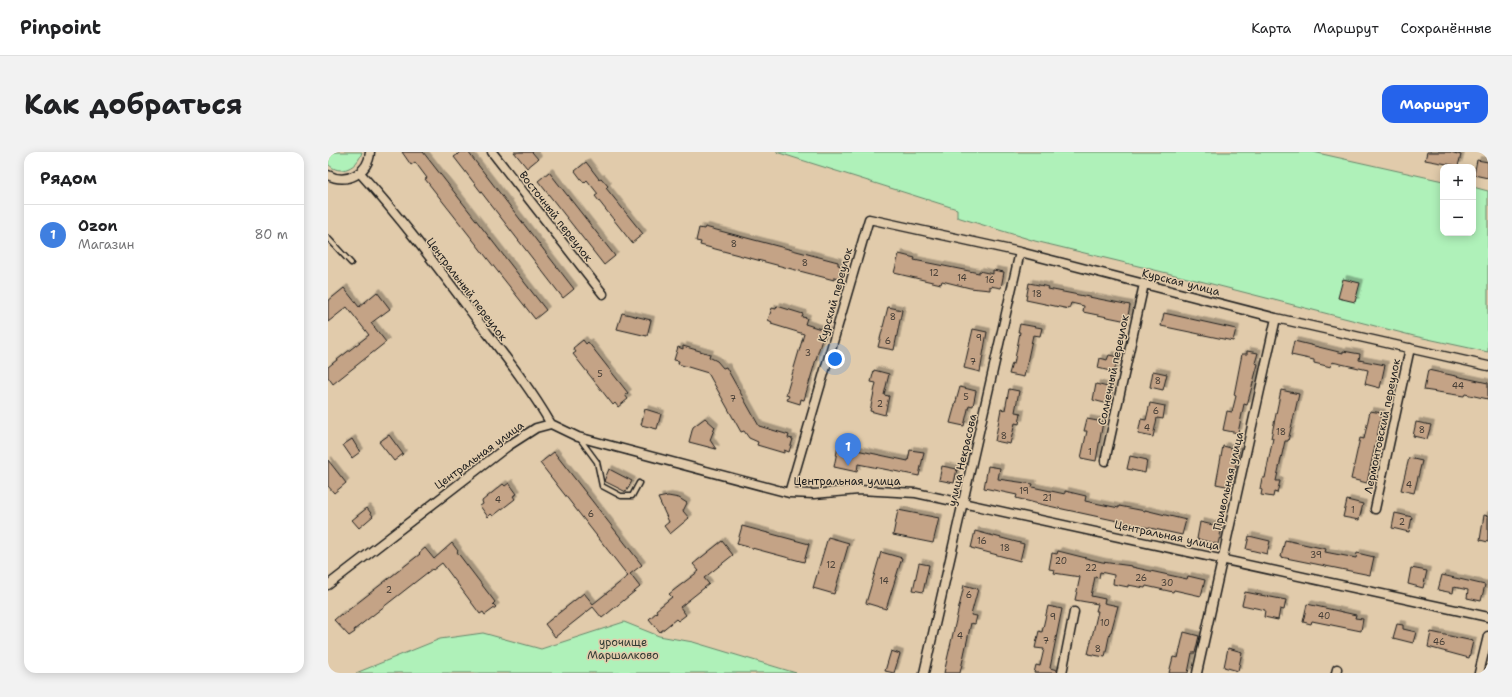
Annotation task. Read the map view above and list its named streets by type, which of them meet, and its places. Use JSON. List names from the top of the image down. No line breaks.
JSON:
{"streets":{"street":["Восточный переулок","Курская улица","Центральный переулок","Курский переулок","Солнечный переулок","Лермонтовский переулок","Центральная улица","улица Некрасова","Привольная улица"]},"crossings":[["Курская улица","Курский переулок"],["Курская улица","Солнечный переулок"],["Курская улица","Лермонтовский переулок"],["Курская улица","улица Некрасова"],["Курская улица","Привольная улица"],["Центральный переулок","Центральная улица"],["Курский переулок","Центральная улица"],["Центральная улица","улица Некрасова"],["Центральная улица","Привольная улица"]],"parks":["урочище Маршалково"],"house_numbers":["8","8","12","14","16","18","8","9","6","3","7","5","8","44","5","7","2","6","4","8","18","8","1","4","19","21","4","1","6","2","16","18","39","20","12","22","26","14","30","2","6","40","9","10","4","7","46","8"],"page":{"header":"Pinpoint","nav":["Карта","Маршрут","Сохранённые"],"title":"Как добраться","buttons":"Маршрут","heading":"Рядом","map_buttons":["+","−"],"list":[{"mark":"1","name":"Ozon","note":"Магазин","value":"80 m"}],"pins":"1"}}
